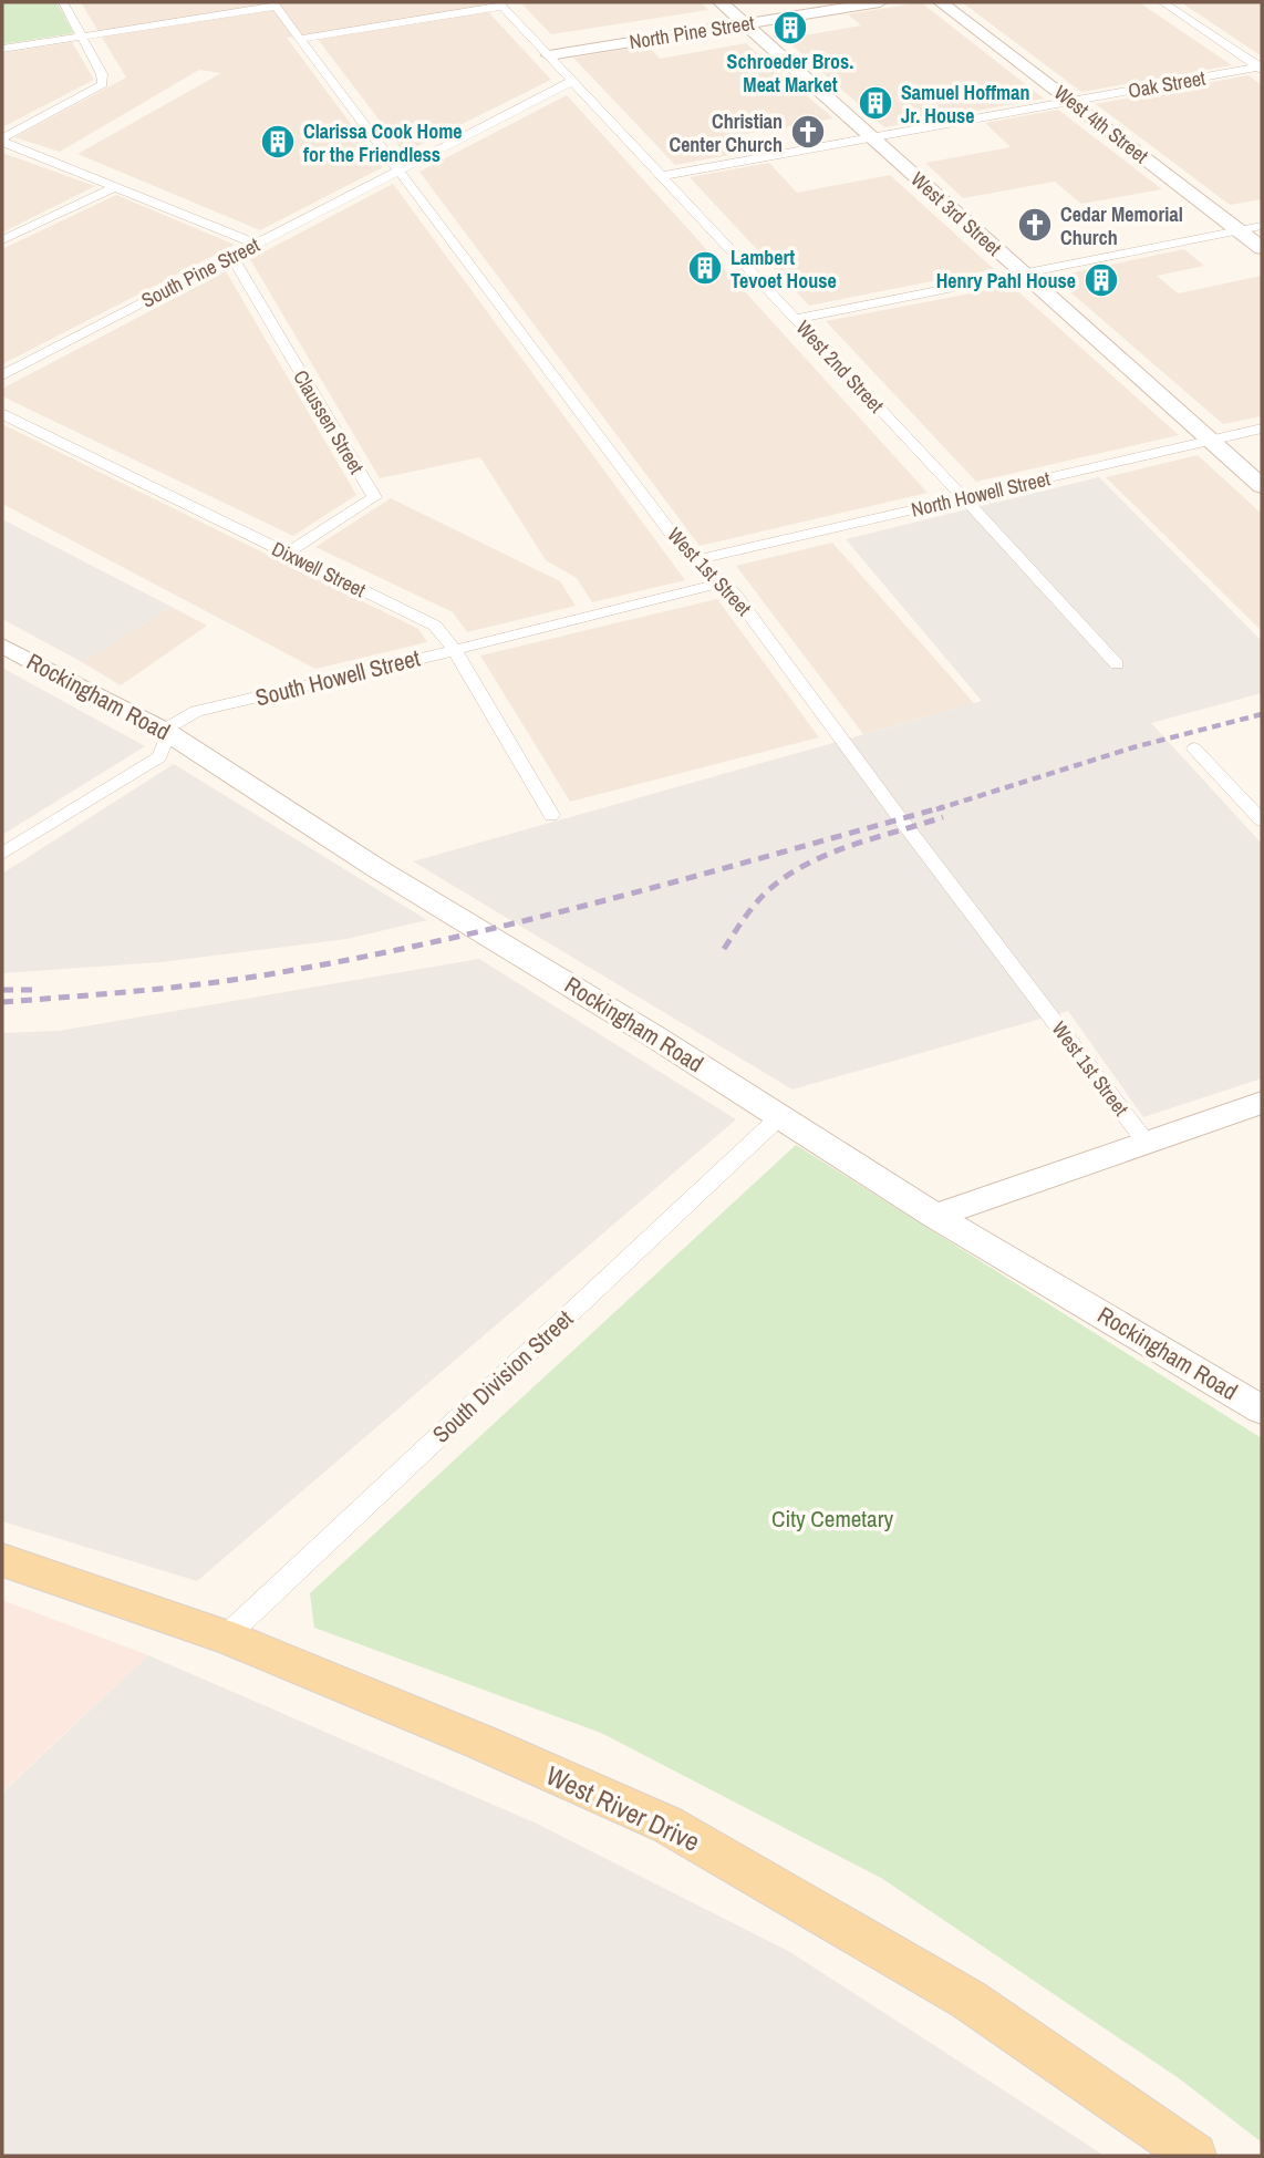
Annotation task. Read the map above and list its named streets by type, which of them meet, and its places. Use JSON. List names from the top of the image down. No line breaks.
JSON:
{"streets":{"main road":["North Pine Street","West 4th Street","West 3rd Street","West River Drive"],"street":["Oak Street","South Pine Street","West 2nd Street","Claussen Street","North Howell Street","Dixwell Street","West 1st Street","South Howell Street","Rockingham Road","South Division Street"]},"crossings":[["North Pine Street","West 3rd Street"],["North Pine Street","West 2nd Street"],["Oak Street","West 4th Street"],["Oak Street","West 3rd Street"],["Oak Street","West 2nd Street"],["West 3rd Street","North Howell Street"],["South Pine Street","Claussen Street"],["South Pine Street","West 1st Street"],["West 2nd Street","North Howell Street"],["Claussen Street","Dixwell Street"],["North Howell Street","West 1st Street"],["Dixwell Street","South Howell Street"],["West 1st Street","South Howell Street"],["South Howell Street","Rockingham Road"],["Rockingham Road","South Division Street"],["South Division Street","West River Drive"]],"parks":["City Cemetary"],"places":{"building":["Schroeder Bros. Meat Market","Samuel Hoffman Jr. House","Clarissa Cook Home for the Friendless","Lambert Tevoet House","Henry Pahl House"],"church":["Christian Center Church","Cedar Memorial Church"]}}
